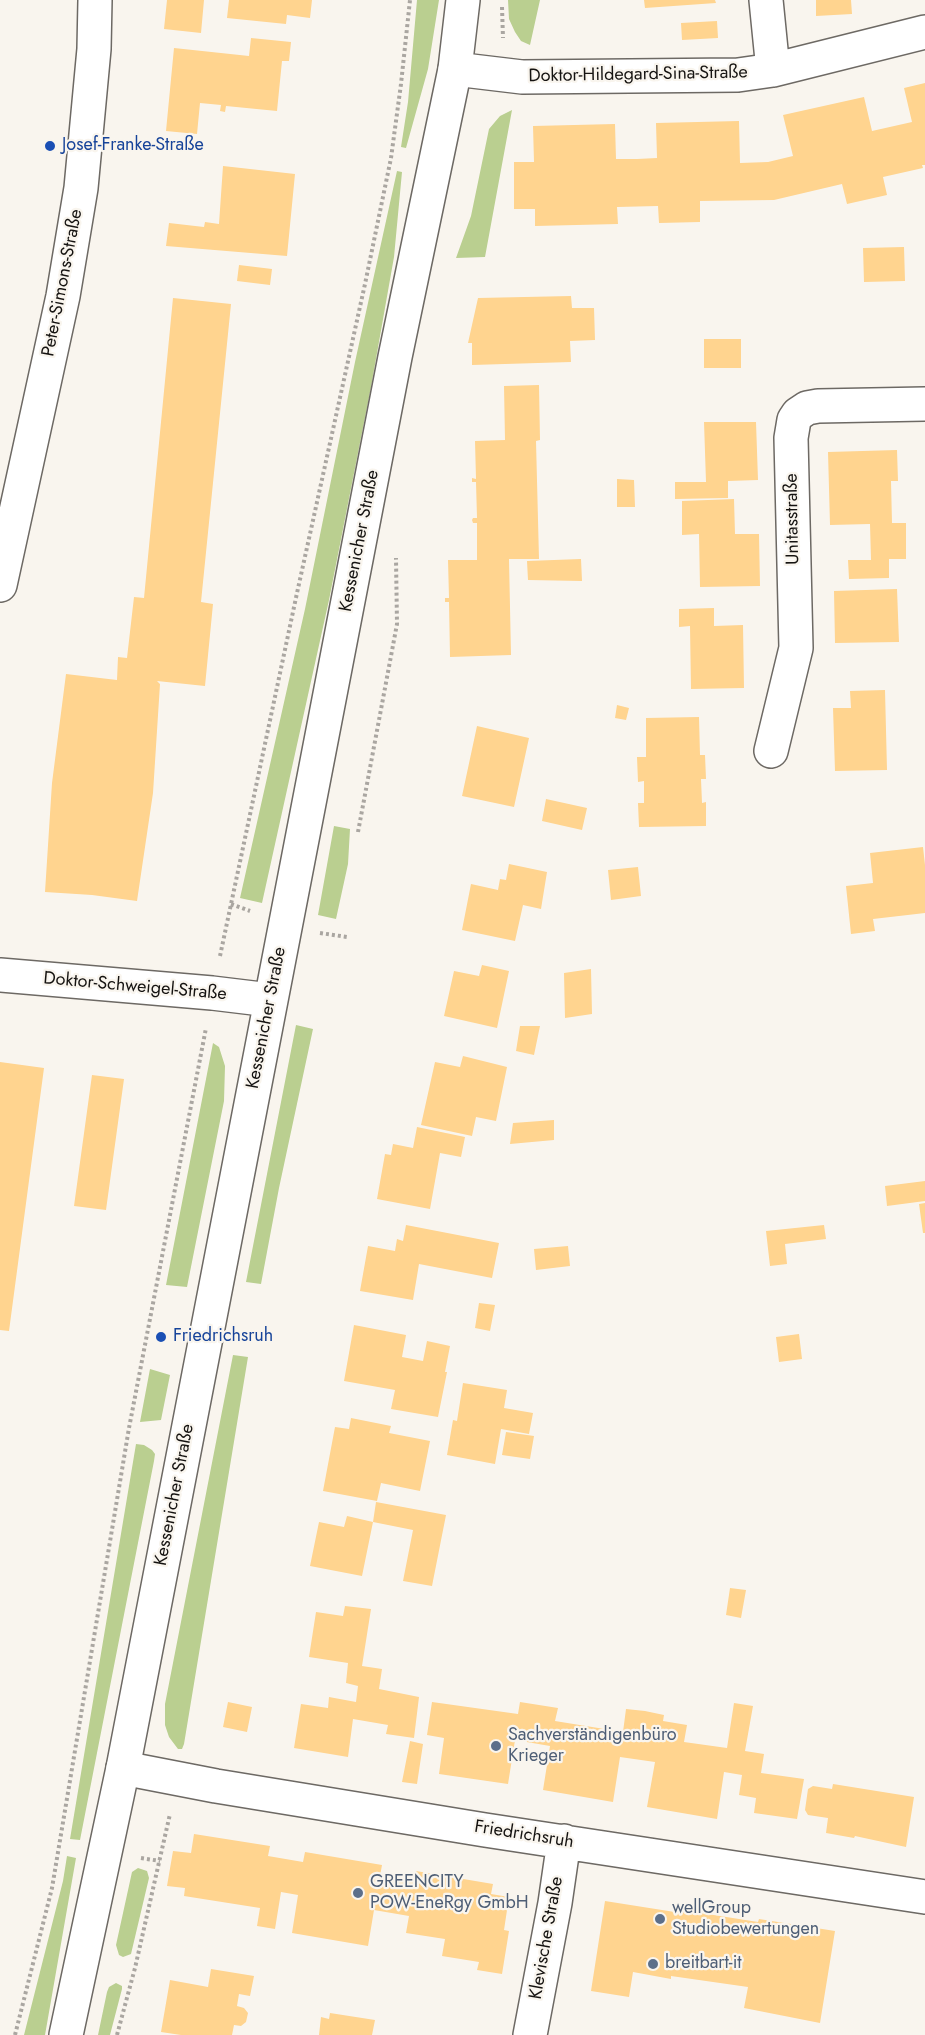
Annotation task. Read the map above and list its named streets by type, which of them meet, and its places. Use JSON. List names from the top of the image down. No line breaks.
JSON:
{"streets":{"street":["Doktor-Hildegard-Sina-Straße","Peter-Simons-Straße","Unitasstraße","Kessenicher Straße","Doktor-Schweigel-Straße","Friedrichsruh","Klevische Straße"]},"crossings":[["Doktor-Hildegard-Sina-Straße","Kessenicher Straße"],["Kessenicher Straße","Doktor-Schweigel-Straße"],["Kessenicher Straße","Friedrichsruh"],["Friedrichsruh","Klevische Straße"]],"places":["Josef-Franke-Straße","Friedrichsruh","Sachverständigenbüro Krieger","GREENCITY POW-EneRgy GmbH","wellGroup Studiobewertungen","breitbart-it"]}
